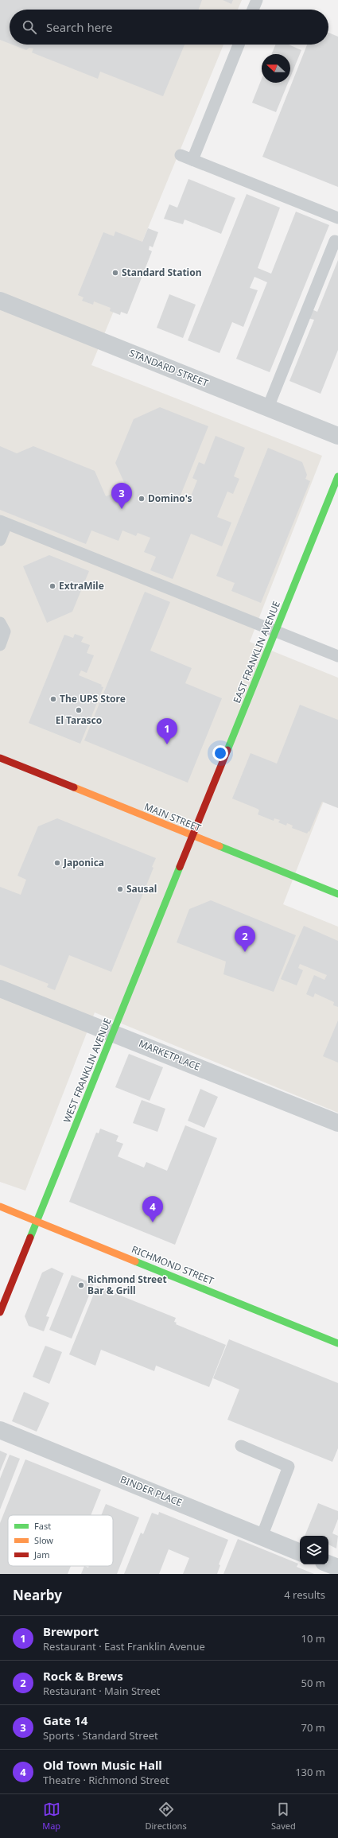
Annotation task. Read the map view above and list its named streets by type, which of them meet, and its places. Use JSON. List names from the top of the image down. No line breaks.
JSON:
{"streets":{"street":["STANDARD STREET","EAST FRANKLIN AVENUE","MAIN STREET","MARKETPLACE","WEST FRANKLIN AVENUE","RICHMOND STREET","BINDER PLACE"]},"crossings":[["EAST FRANKLIN AVENUE","MAIN STREET"],["EAST FRANKLIN AVENUE","WEST FRANKLIN AVENUE"],["MAIN STREET","WEST FRANKLIN AVENUE"],["MARKETPLACE","WEST FRANKLIN AVENUE"],["WEST FRANKLIN AVENUE","RICHMOND STREET"]],"places":["Standard Station","Domino's","ExtraMile","The UPS Store","El Tarasco","Japonica","Sausal","Richmond Street Bar & Grill"],"legend":["Fast","Slow","Jam"],"north":"left","page":{"search":"Search here","pins":["3","1","2","4"],"heading":["Nearby","4 results"],"list":[{"mark":"1","name":"Brewport","note":"Restaurant · East Franklin Avenue","value":"10 m"},{"mark":"2","name":"Rock & Brews","note":"Restaurant · Main Street","value":"50 m"},{"mark":"3","name":"Gate 14","note":"Sports · Standard Street","value":"70 m"},{"mark":"4","name":"Old Town Music Hall","note":"Theatre · Richmond Street","value":"130 m"}],"nav":["Map","Directions","Saved"]}}
